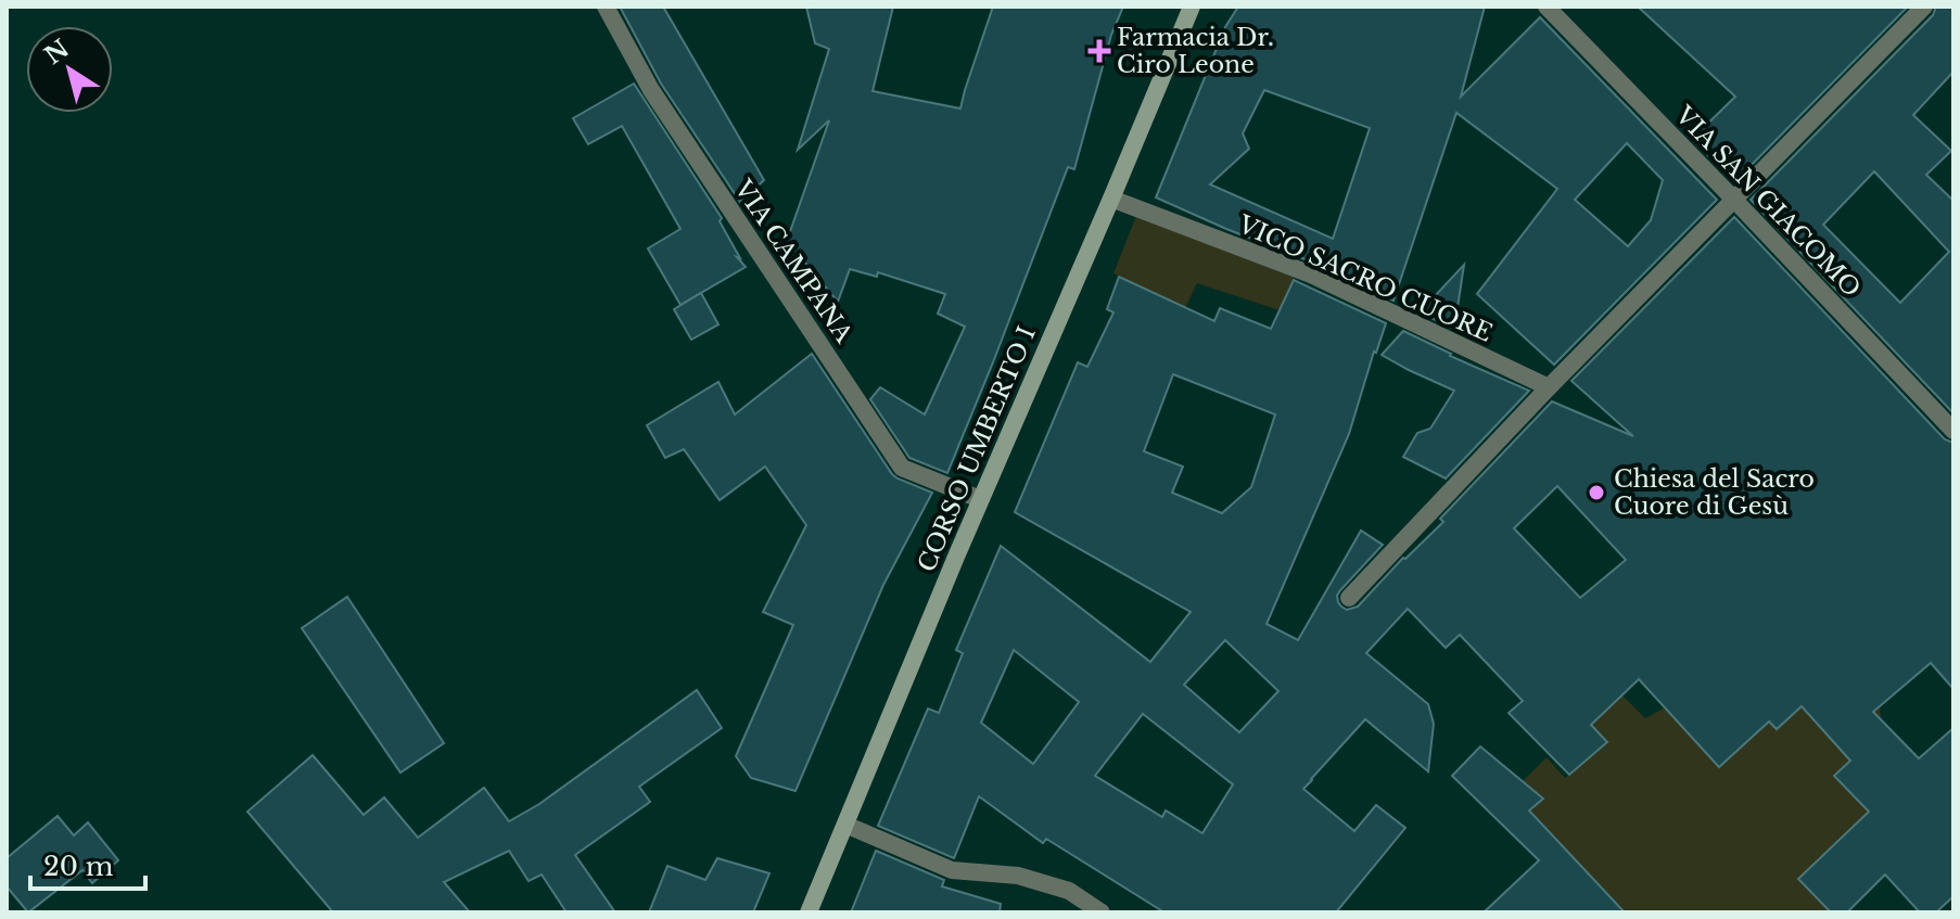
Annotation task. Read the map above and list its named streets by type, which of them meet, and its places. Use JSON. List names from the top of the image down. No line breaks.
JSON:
{"streets":{"main road":["CORSO UMBERTO I"],"street":["VIA SAN GIACOMO","VIA CAMPANA","VICO SACRO CUORE"]},"crossings":[["VIA CAMPANA","CORSO UMBERTO I"],["VICO SACRO CUORE","CORSO UMBERTO I"]],"places":{"health":["Farmacia Dr. Ciro Leone"],"other":["Chiesa del Sacro Cuore di Gesù"]},"scale_bar":"20 m","north":"top left"}
